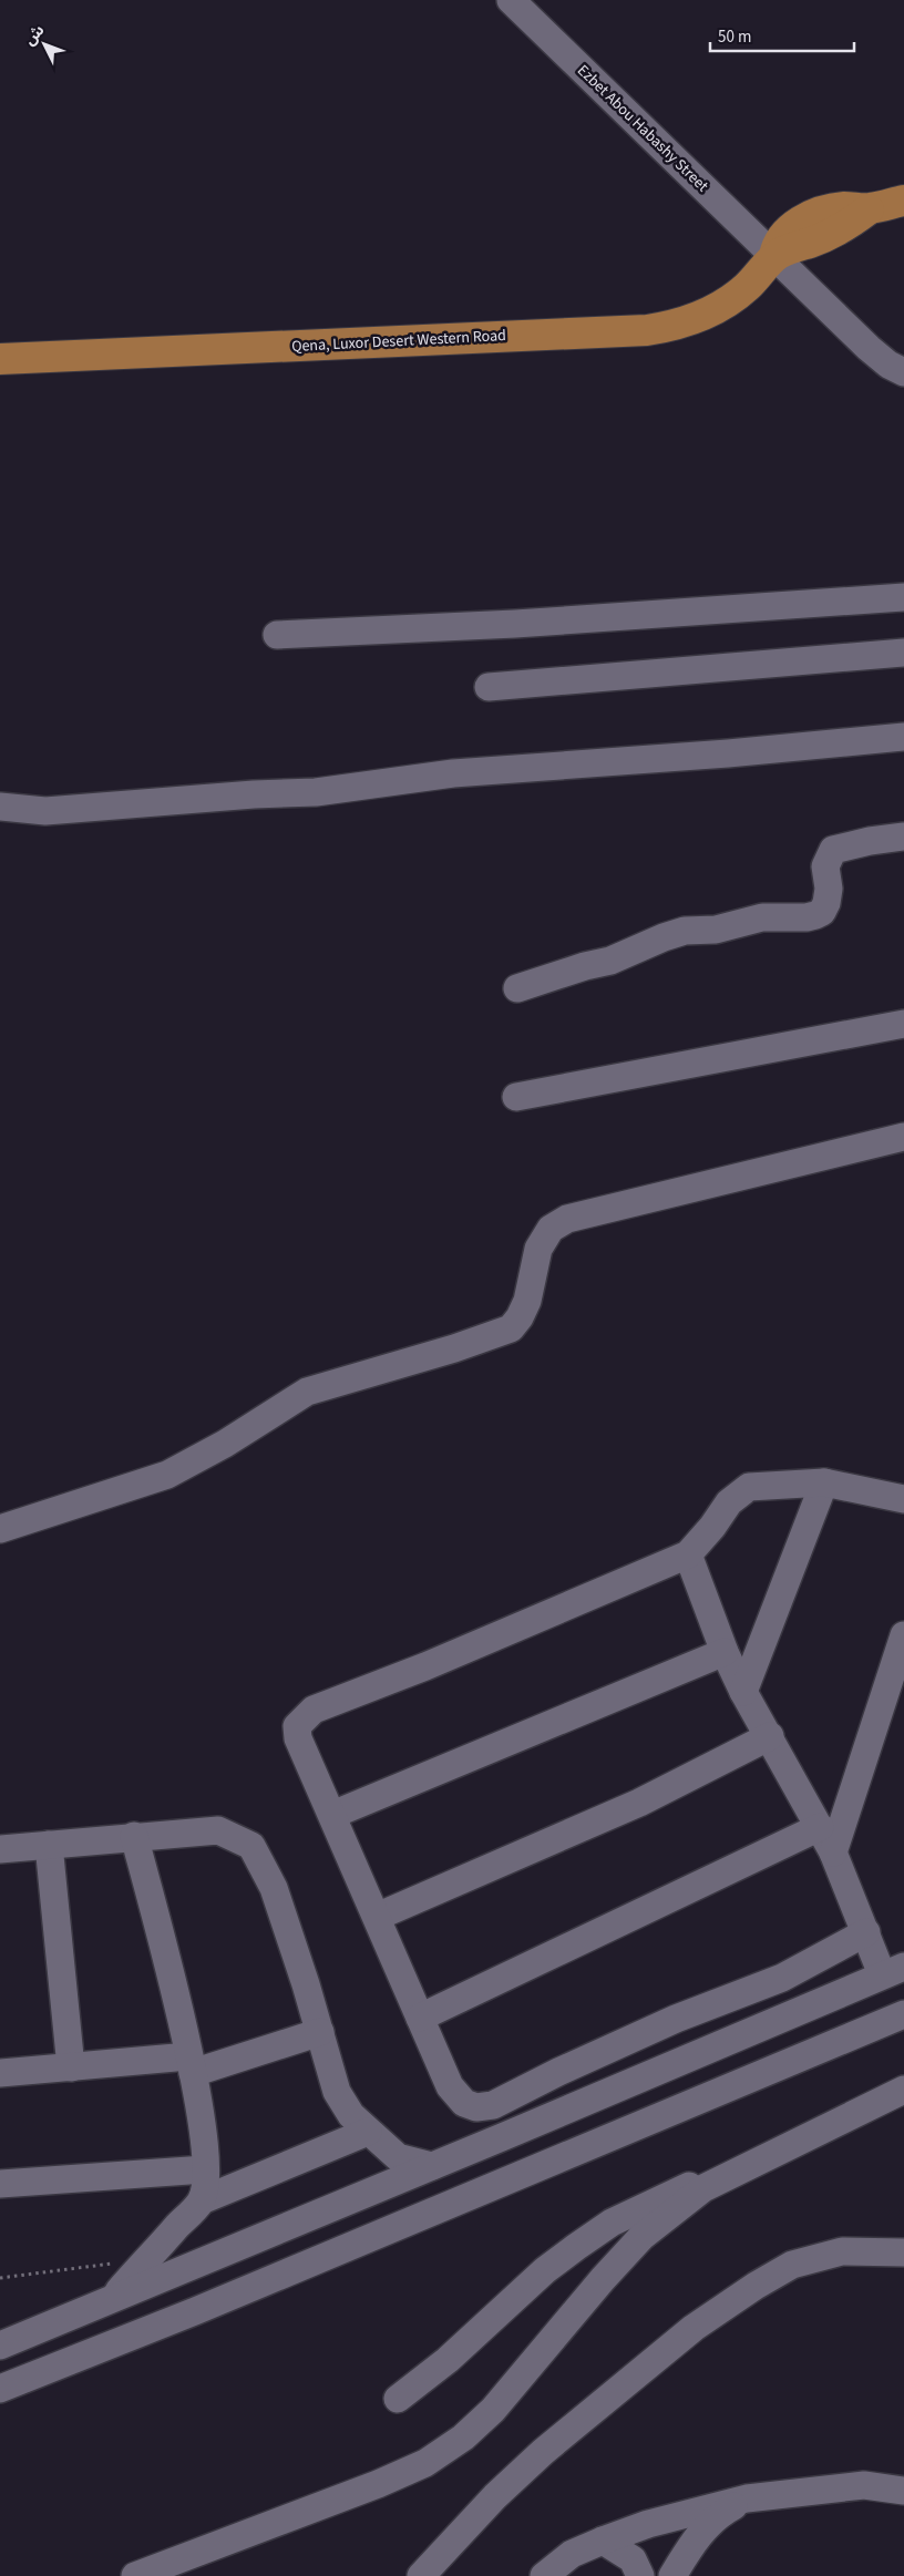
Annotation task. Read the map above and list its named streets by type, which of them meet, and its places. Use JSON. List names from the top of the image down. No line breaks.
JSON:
{"streets":{"main road":["Qena, Luxor Desert Western Road"],"street":["Ezbet Abou Habashy Street"]},"crossings":[["Ezbet Abou Habashy Street","Qena, Luxor Desert Western Road"]],"scale_bar":"50 m","north":"top left"}
